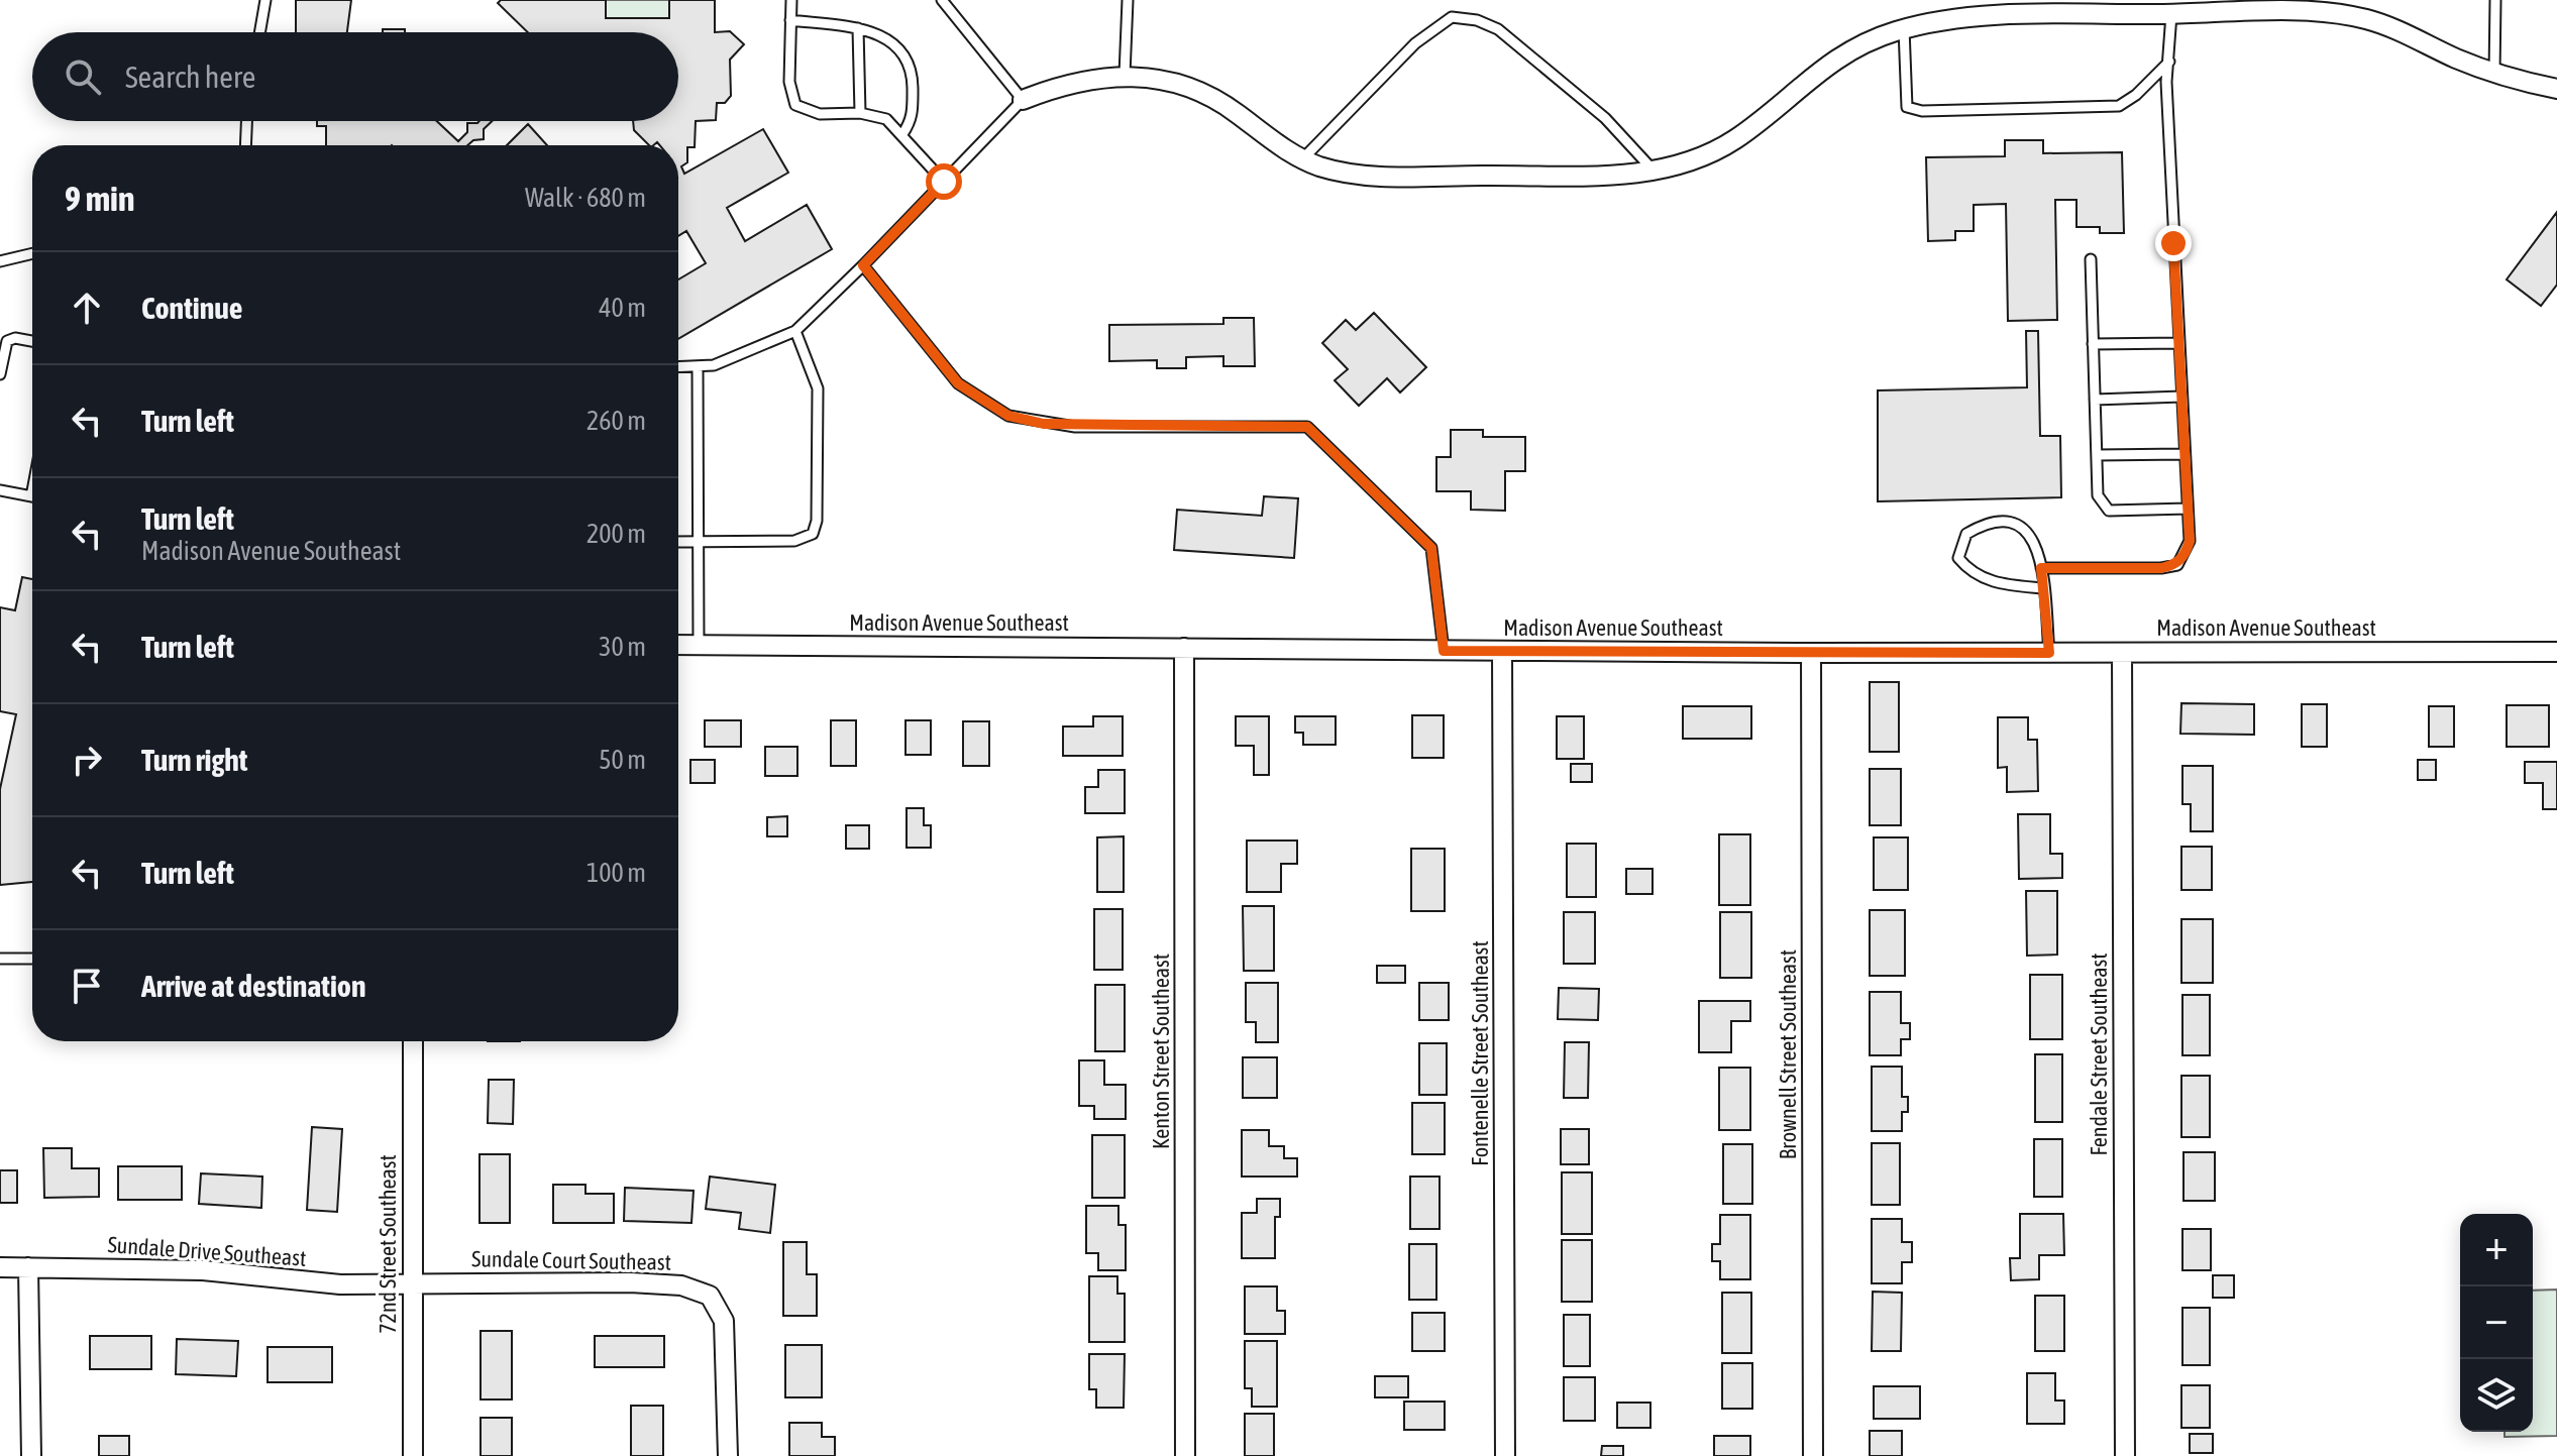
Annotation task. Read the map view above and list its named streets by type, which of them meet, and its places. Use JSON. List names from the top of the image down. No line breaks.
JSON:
{"streets":{"street":["Madison Avenue Southeast","Kenton Street Southeast","Fontenelle Street Southeast","Brownell Street Southeast","Fendale Street Southeast","72nd Street Southeast","Sundale Drive Southeast","Sundale Court Southeast"]},"crossings":[["Madison Avenue Southeast","Kenton Street Southeast"],["Madison Avenue Southeast","Fontenelle Street Southeast"],["Madison Avenue Southeast","Brownell Street Southeast"],["Madison Avenue Southeast","Fendale Street Southeast"],["72nd Street Southeast","Sundale Drive Southeast"],["72nd Street Southeast","Sundale Court Southeast"],["Sundale Drive Southeast","Sundale Court Southeast"]],"page":{"search":"Search here","heading":["9 min","Walk · 680 m"],"list":[["Continue","40 m"],["Turn left","260 m"],["Turn left","Madison Avenue Southeast","200 m"],["Turn left","30 m"],["Turn right","50 m"],["Turn left","100 m"],"Arrive at destination"],"map_buttons":["+","−"]}}
